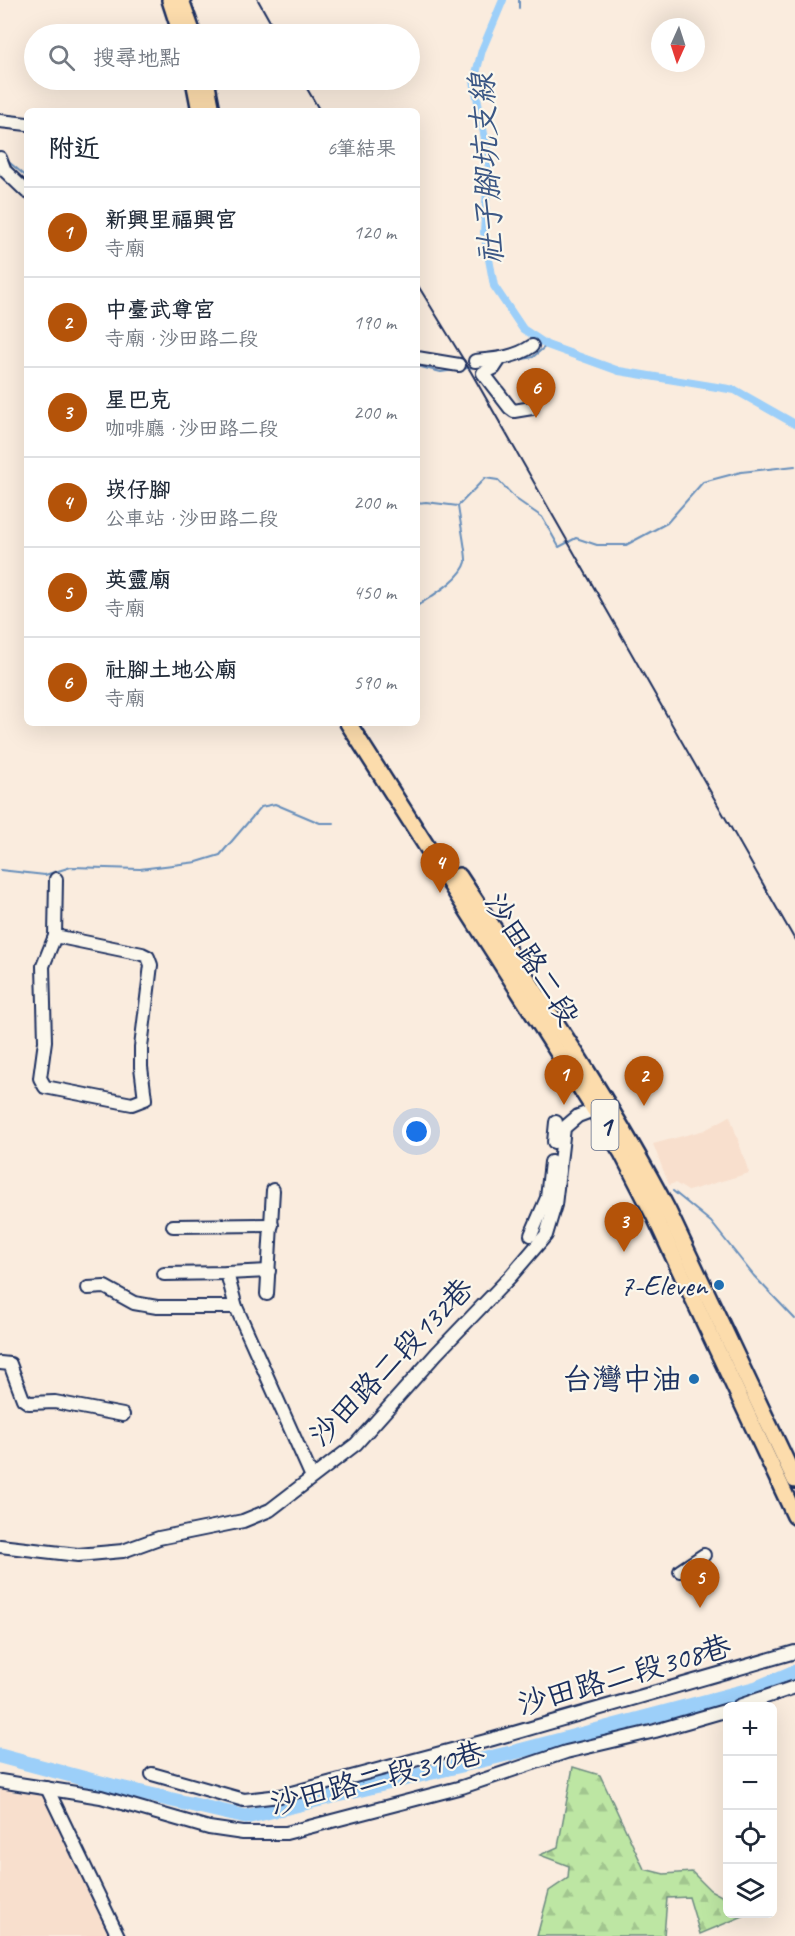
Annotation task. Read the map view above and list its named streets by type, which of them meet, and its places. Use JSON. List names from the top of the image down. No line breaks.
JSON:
{"streets":{"main road":["沙田路二段","1"],"street":["沙田路二段132巷","沙田路二段308巷","沙田路二段310巷"]},"crossings":[["沙田路二段","1"],["沙田路二段","沙田路二段132巷"]],"water":["社子腳坑支線"],"places":["7-Eleven","台灣中油"],"north":"bottom","page":{"search":"搜尋地點","heading":["附近","6筆結果"],"list":[{"mark":"1","name":"新興里福興宮","note":"寺廟","value":"120 m"},{"mark":"2","name":"中臺武尊宮","note":"寺廟 · 沙田路二段","value":"190 m"},{"mark":"3","name":"星巴克","note":"咖啡廳 · 沙田路二段","value":"200 m"},{"mark":"4","name":"崁仔腳","note":"公車站 · 沙田路二段","value":"200 m"},{"mark":"5","name":"英靈廟","note":"寺廟","value":"450 m"},{"mark":"6","name":"社腳土地公廟","note":"寺廟","value":"590 m"}],"pins":["6","4","1","2","3","5"],"map_buttons":["+","−"]}}
